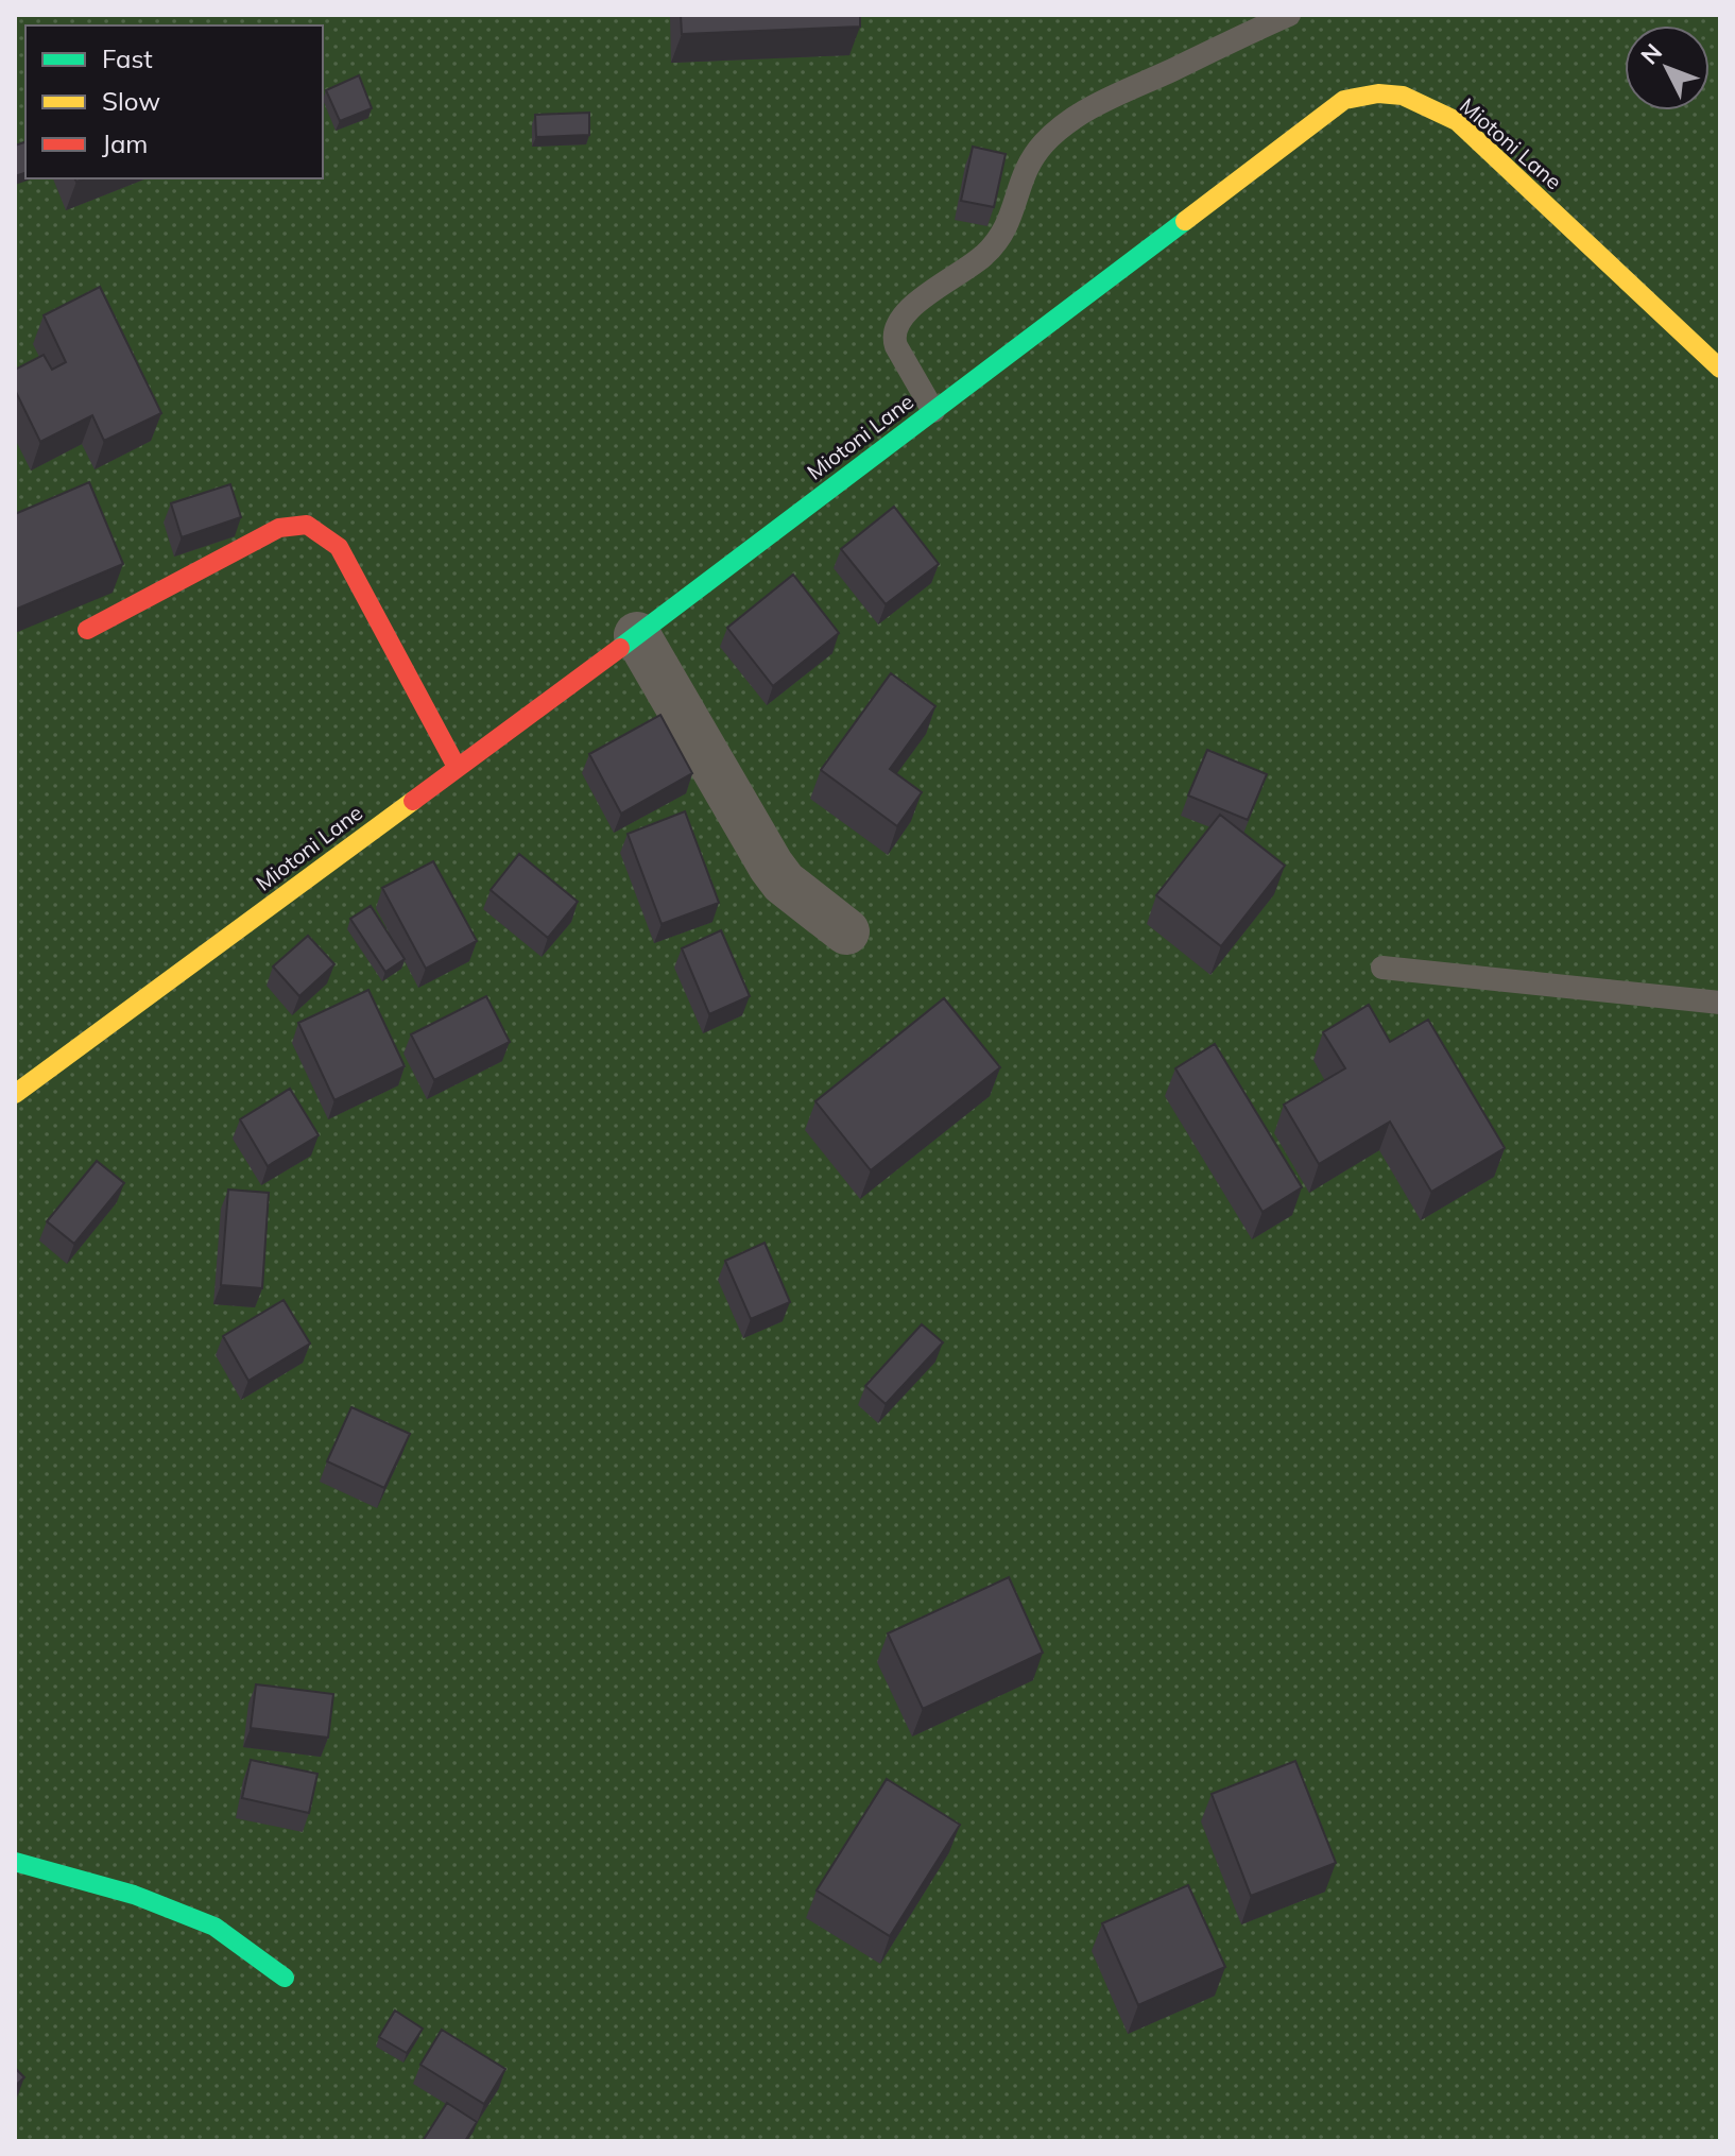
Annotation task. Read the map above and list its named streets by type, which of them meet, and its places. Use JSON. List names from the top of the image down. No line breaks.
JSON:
{"streets":{"street":["Miotoni Lane"]},"legend":["Fast","Slow","Jam"],"north":"top left"}
